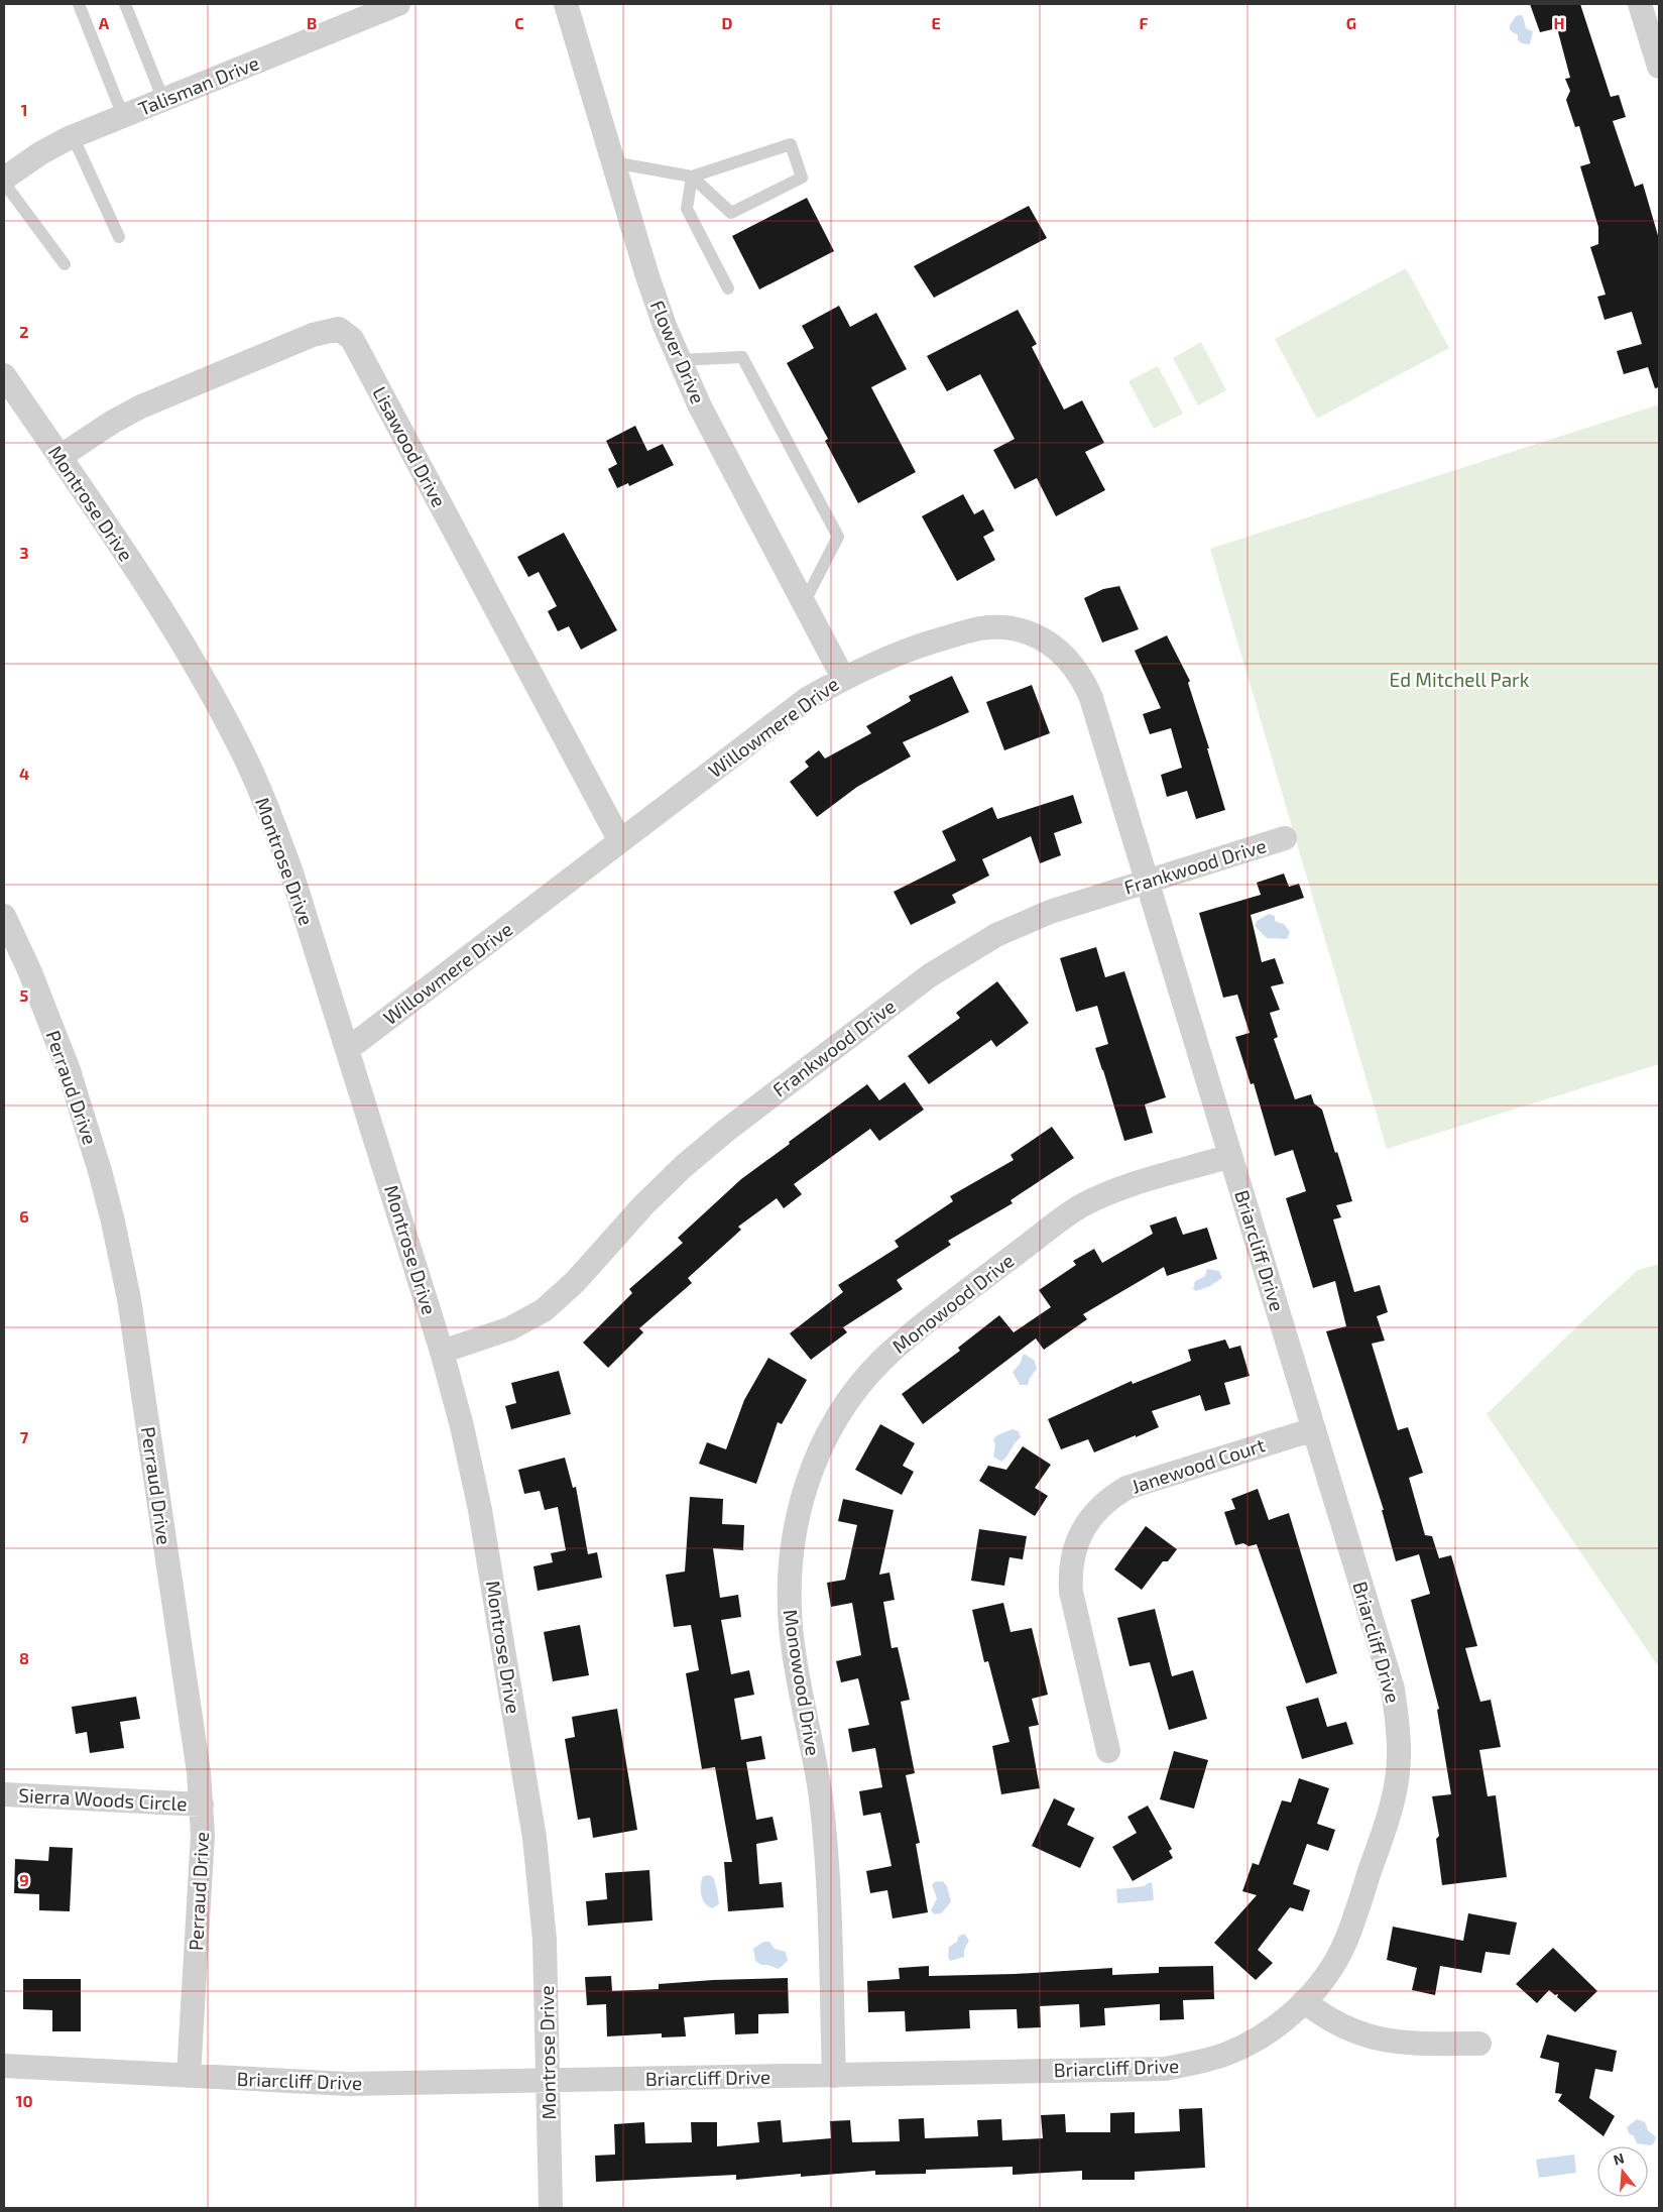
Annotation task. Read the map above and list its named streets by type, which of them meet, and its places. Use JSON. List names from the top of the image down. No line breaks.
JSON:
{"streets":{"street":["Talisman Drive","Flower Drive","Lisawood Drive","Montrose Drive","Willowmere Drive","Frankwood Drive","Perraud Drive","Briarcliff Drive","Monowood Drive","Janewood Court","Sierra Woods Circle"]},"crossings":[["Flower Drive","Willowmere Drive"],["Lisawood Drive","Montrose Drive"],["Lisawood Drive","Willowmere Drive"],["Montrose Drive","Willowmere Drive"],["Montrose Drive","Frankwood Drive"],["Montrose Drive","Briarcliff Drive"],["Willowmere Drive","Frankwood Drive"],["Willowmere Drive","Briarcliff Drive"],["Frankwood Drive","Briarcliff Drive"],["Perraud Drive","Briarcliff Drive"],["Perraud Drive","Sierra Woods Circle"],["Briarcliff Drive","Monowood Drive"],["Briarcliff Drive","Janewood Court"]],"parks":["Ed Mitchell Park"],"north":"top","grid":{"columns":["A","B","C","D","E","F","G","H"],"rows":["1","2","3","4","5","6","7","8","9","10"]}}
